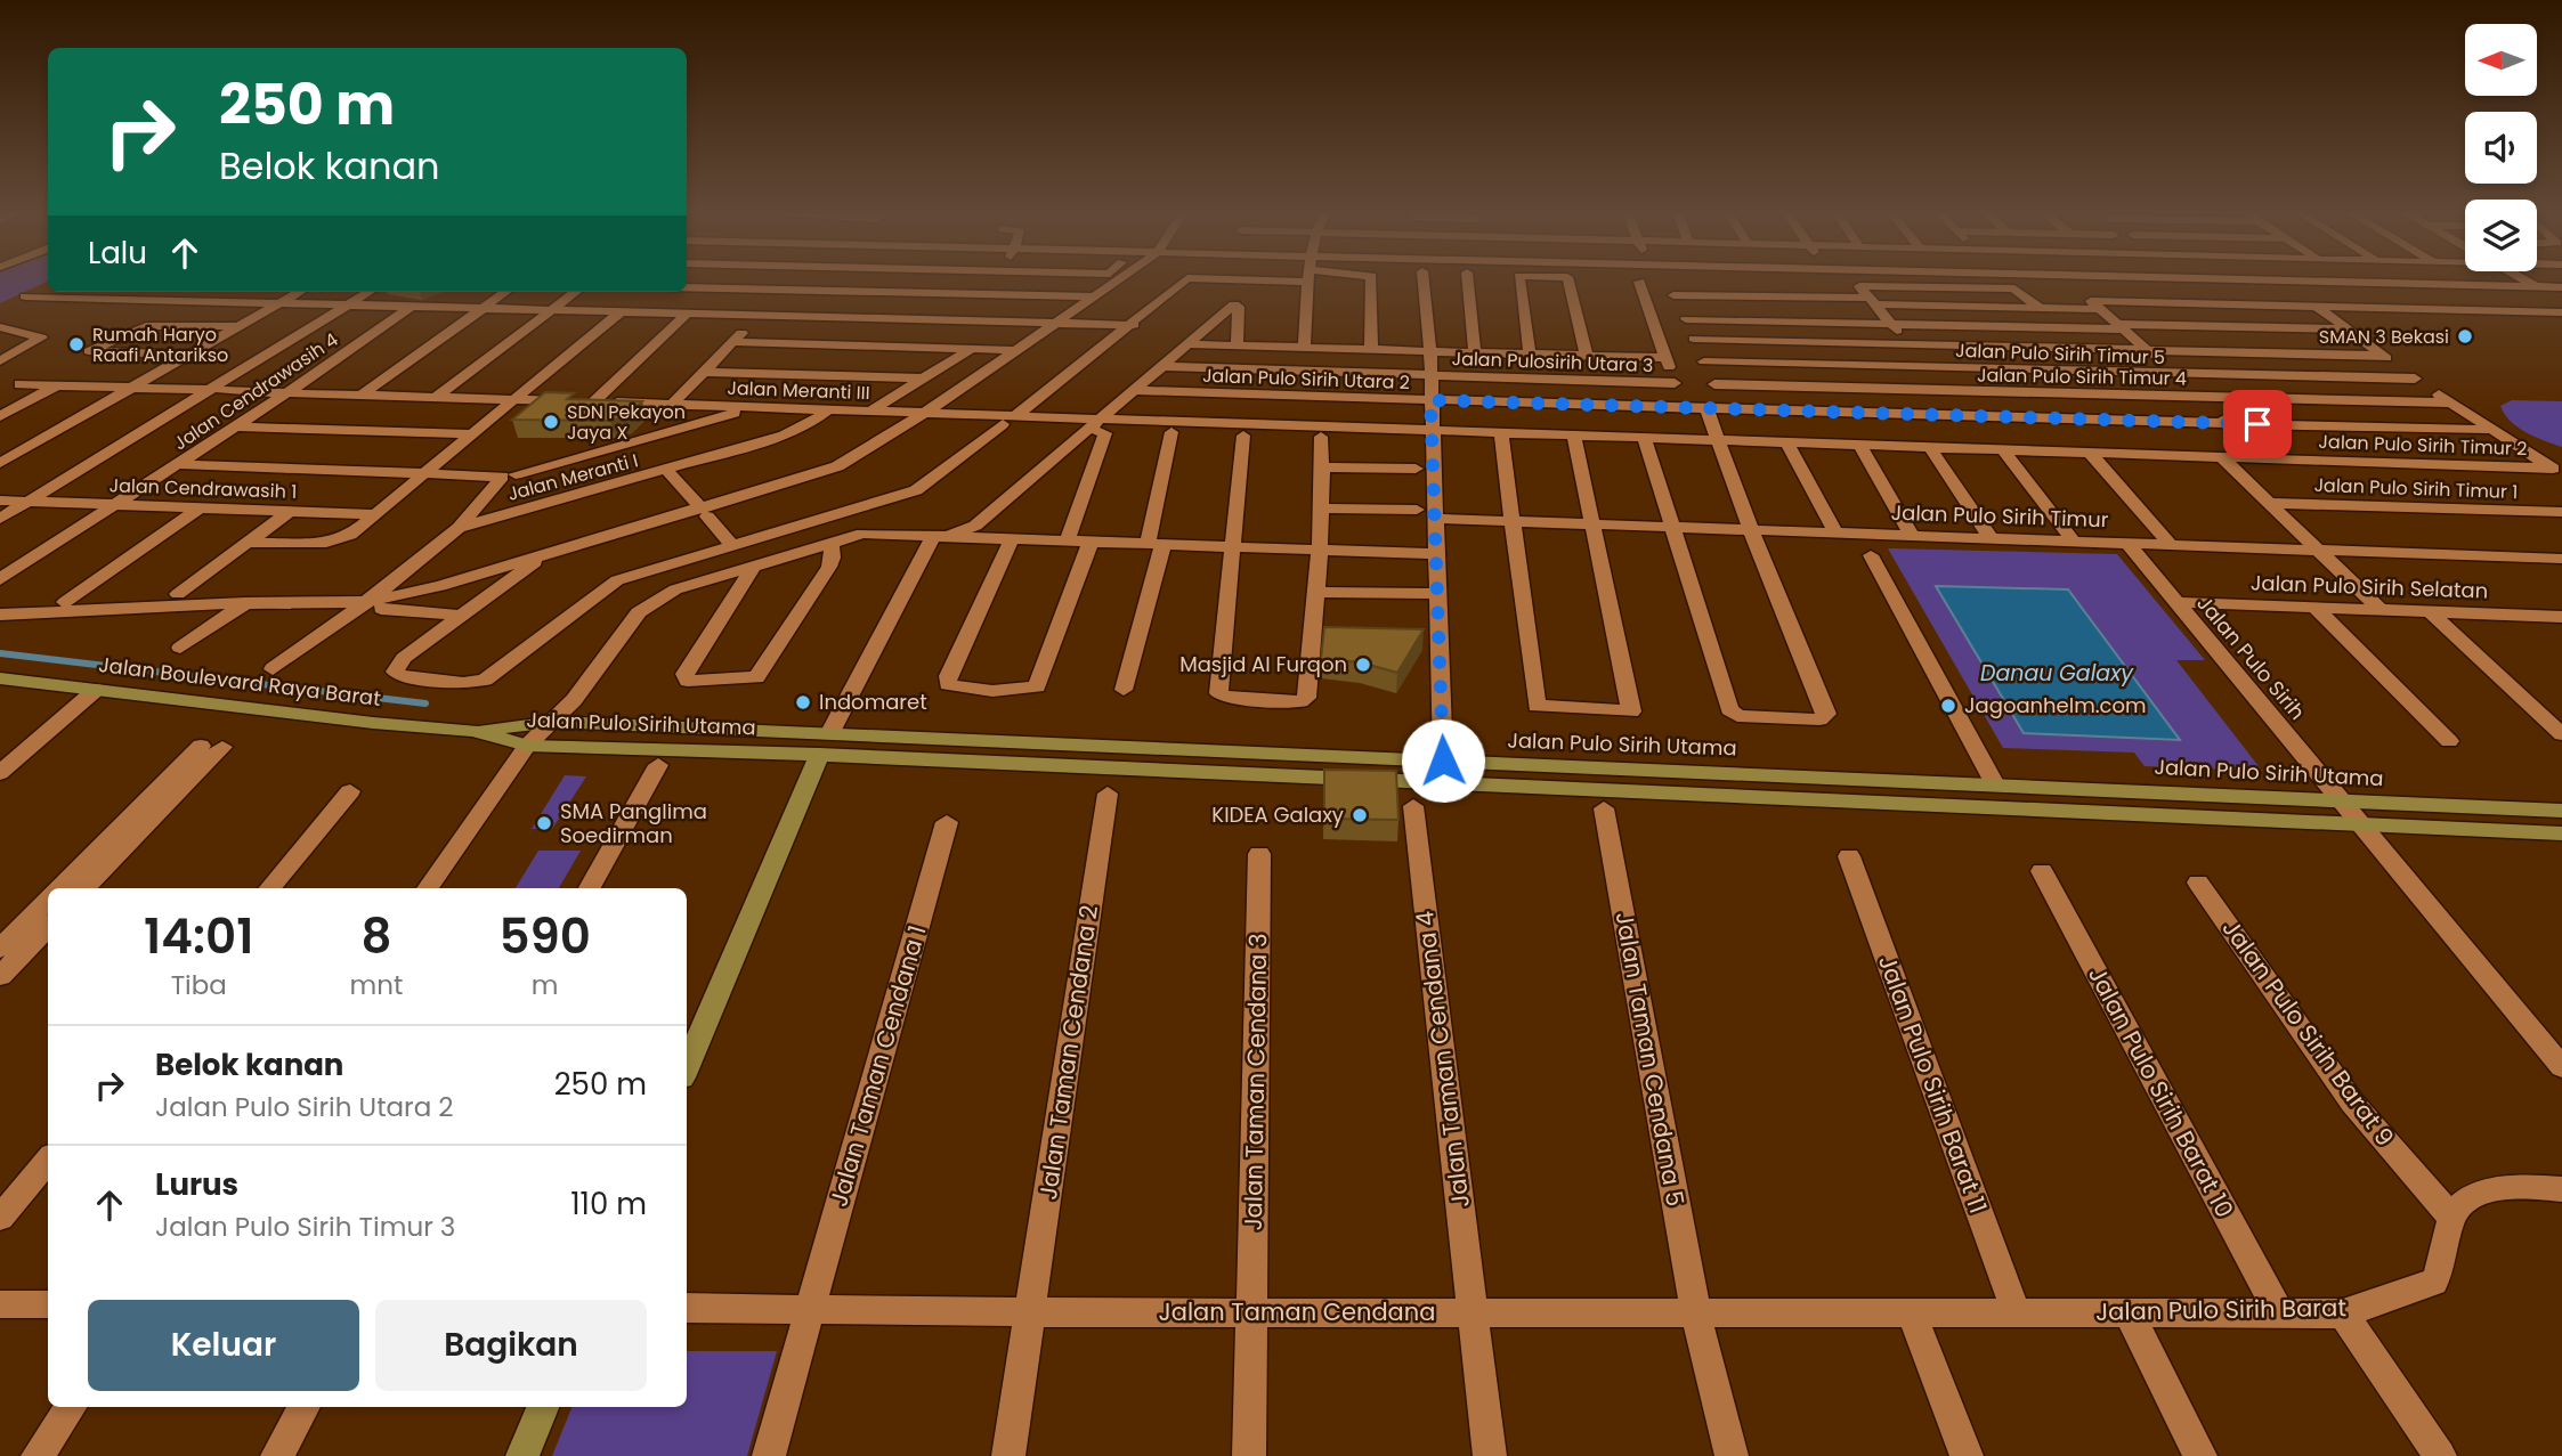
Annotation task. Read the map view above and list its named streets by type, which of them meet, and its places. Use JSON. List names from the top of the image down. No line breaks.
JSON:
{"streets":{"main road":["Jalan Boulevard Raya Barat","Jalan Pulo Sirih Utama"],"street":["Jalan Pulo Sirih Timur 5","Jalan Pulosirih Utara 3","Jalan Pulo Sirih Timur 4","Jalan Pulo Sirih Utara 2","Jalan Meranti III","Jalan Cendrawasih 4","Jalan Pulo Sirih Timur 2","Jalan Meranti I","Jalan Cendrawasih 1","Jalan Pulo Sirih Timur 1","Jalan Pulo Sirih Timur","Jalan Pulo Sirih Selatan","Jalan Pulo Sirih","Jalan Pulo Sirih Barat 9","Jalan Taman Cendana 2","Jalan Taman Cendana 4","Jalan Taman Cendana 5","Jalan Taman Cendana 1","Jalan Taman Cendana 3","Jalan Pulo Sirih Barat 11","Jalan Pulo Sirih Barat 10","Jalan Pulo Sirih Barat","Jalan Taman Cendana"]},"crossings":[["Jalan Meranti III","Jalan Cendrawasih 4"],["Jalan Meranti III","Jalan Pulo Sirih Timur 2"],["Jalan Meranti III","Jalan Meranti I"],["Jalan Cendrawasih 4","Jalan Cendrawasih 1"],["Jalan Pulo Sirih Timur","Jalan Pulo Sirih"],["Jalan Pulo Sirih Selatan","Jalan Pulo Sirih"],["Jalan Pulo Sirih","Jalan Pulo Sirih Utama"],["Jalan Boulevard Raya Barat","Jalan Pulo Sirih Utama"],["Jalan Pulo Sirih Barat 9","Jalan Pulo Sirih Barat"],["Jalan Taman Cendana 2","Jalan Taman Cendana"],["Jalan Taman Cendana 4","Jalan Taman Cendana"],["Jalan Taman Cendana 5","Jalan Taman Cendana"],["Jalan Taman Cendana 1","Jalan Taman Cendana"],["Jalan Taman Cendana 3","Jalan Taman Cendana"],["Jalan Pulo Sirih Barat 11","Jalan Pulo Sirih Barat"],["Jalan Pulo Sirih Barat 10","Jalan Pulo Sirih Barat"],["Jalan Pulo Sirih Barat","Jalan Taman Cendana"]],"water":["Danau Galaxy"],"places":["SMAN 3 Bekasi","Rumah Haryo Raafi Antarikso","SDN Pekayon Jaya X","Masjid Al Furqon","Indomaret","Jagoanhelm.com","KIDEA Galaxy","SMA Panglima Soedirman"],"north":"left","page":{"turn":["250 m","Belok kanan"],"then":"Lalu","eta":["14:01","Tiba","8","mnt","590","m"],"list":[{"name":"Belok kanan","note":"Jalan Pulo Sirih Utara 2","value":"250 m"},{"name":"Lurus","note":"Jalan Pulo Sirih Timur 3","value":"110 m"}],"buttons":["Keluar","Bagikan"]}}
